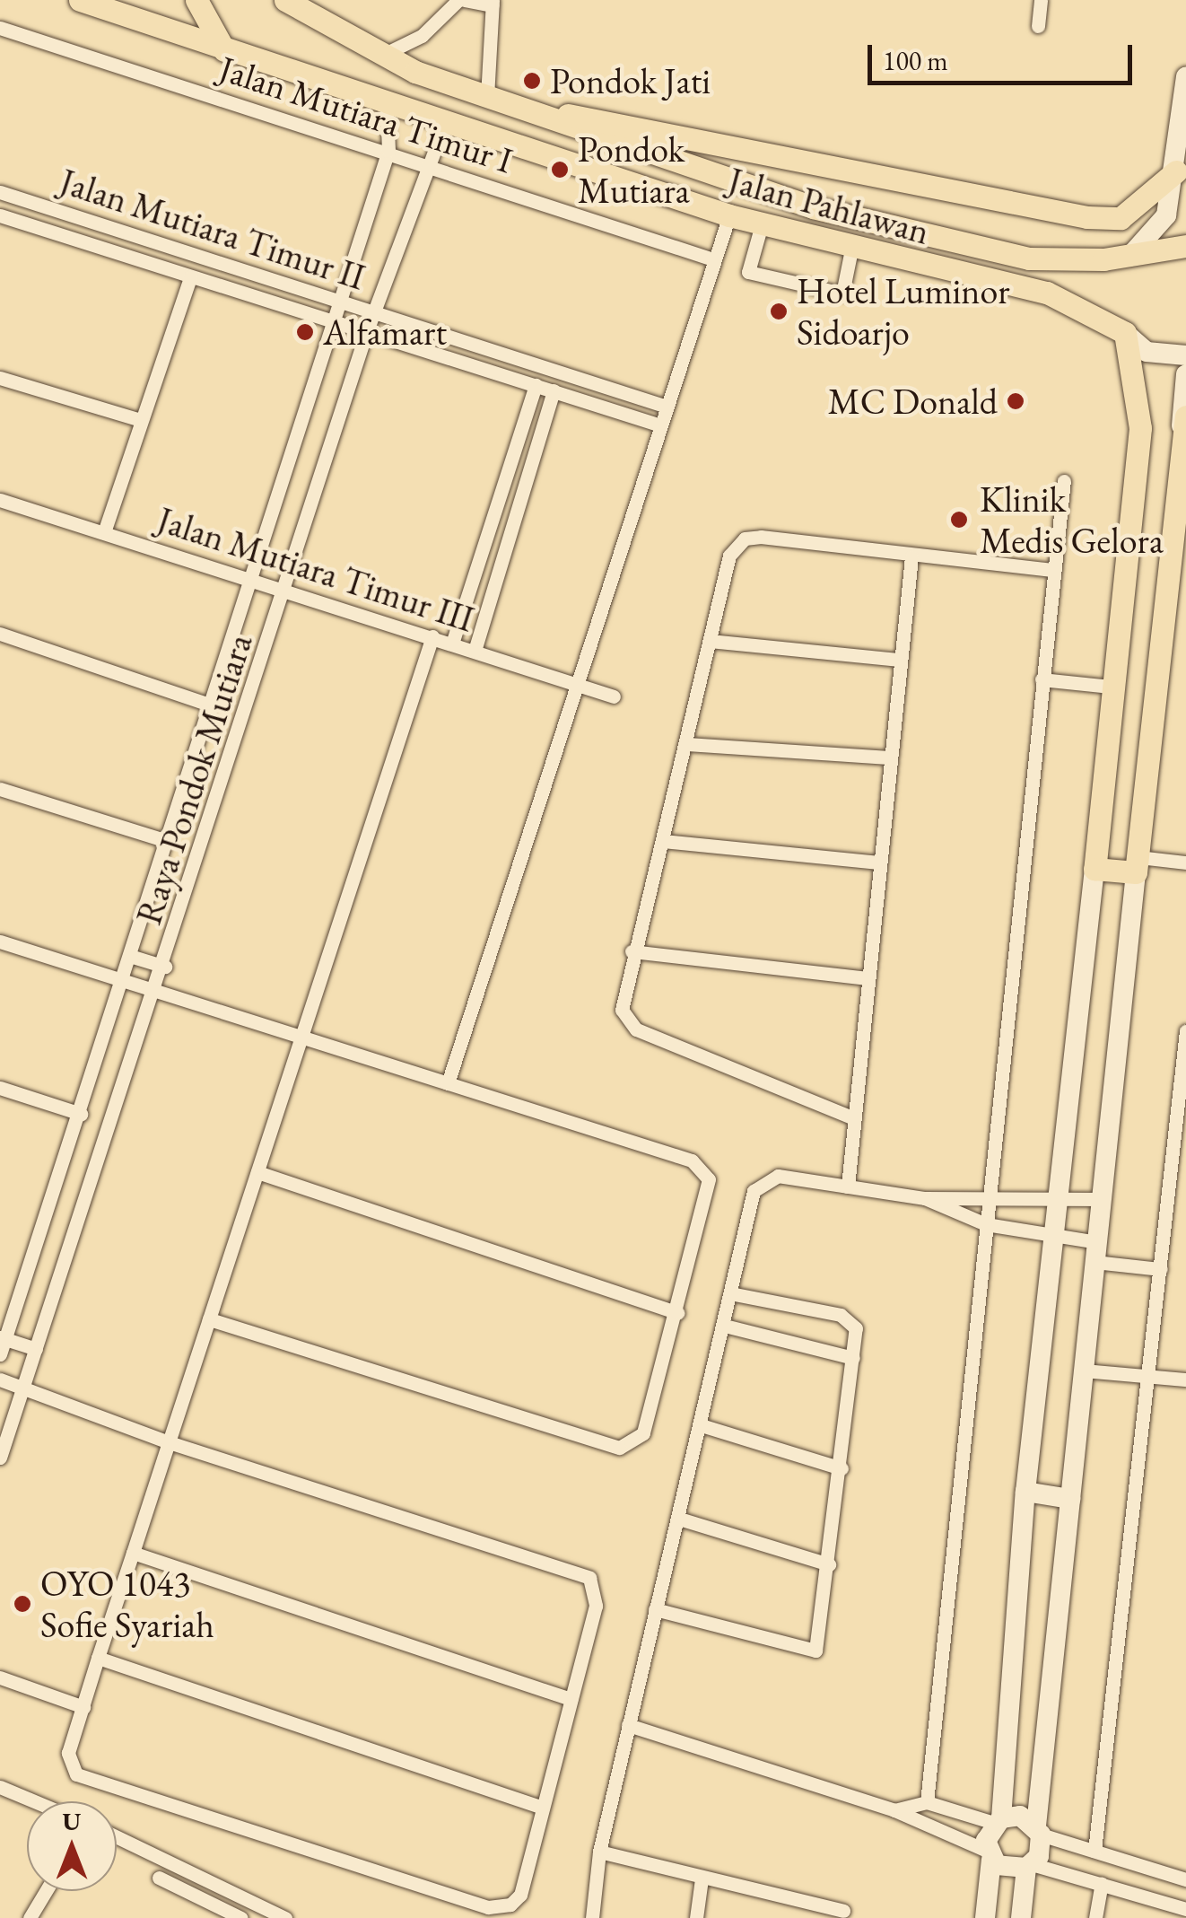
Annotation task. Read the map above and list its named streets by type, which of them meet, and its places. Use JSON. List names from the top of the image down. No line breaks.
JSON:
{"streets":{"main road":["Jalan Pahlawan"],"street":["Jalan Mutiara Timur I","Jalan Mutiara Timur II","Jalan Mutiara Timur III","Raya Pondok Mutiara"]},"crossings":[["Jalan Mutiara Timur I","Raya Pondok Mutiara"],["Jalan Pahlawan","Raya Pondok Mutiara"],["Jalan Mutiara Timur II","Raya Pondok Mutiara"],["Jalan Mutiara Timur III","Raya Pondok Mutiara"]],"places":["Pondok Jati","Pondok Mutiara","Hotel Luminor Sidoarjo","Alfamart","MC Donald","Klinik Medis Gelora","OYO 1043 Sofie Syariah"],"scale_bar":"100 m","north":"top"}
